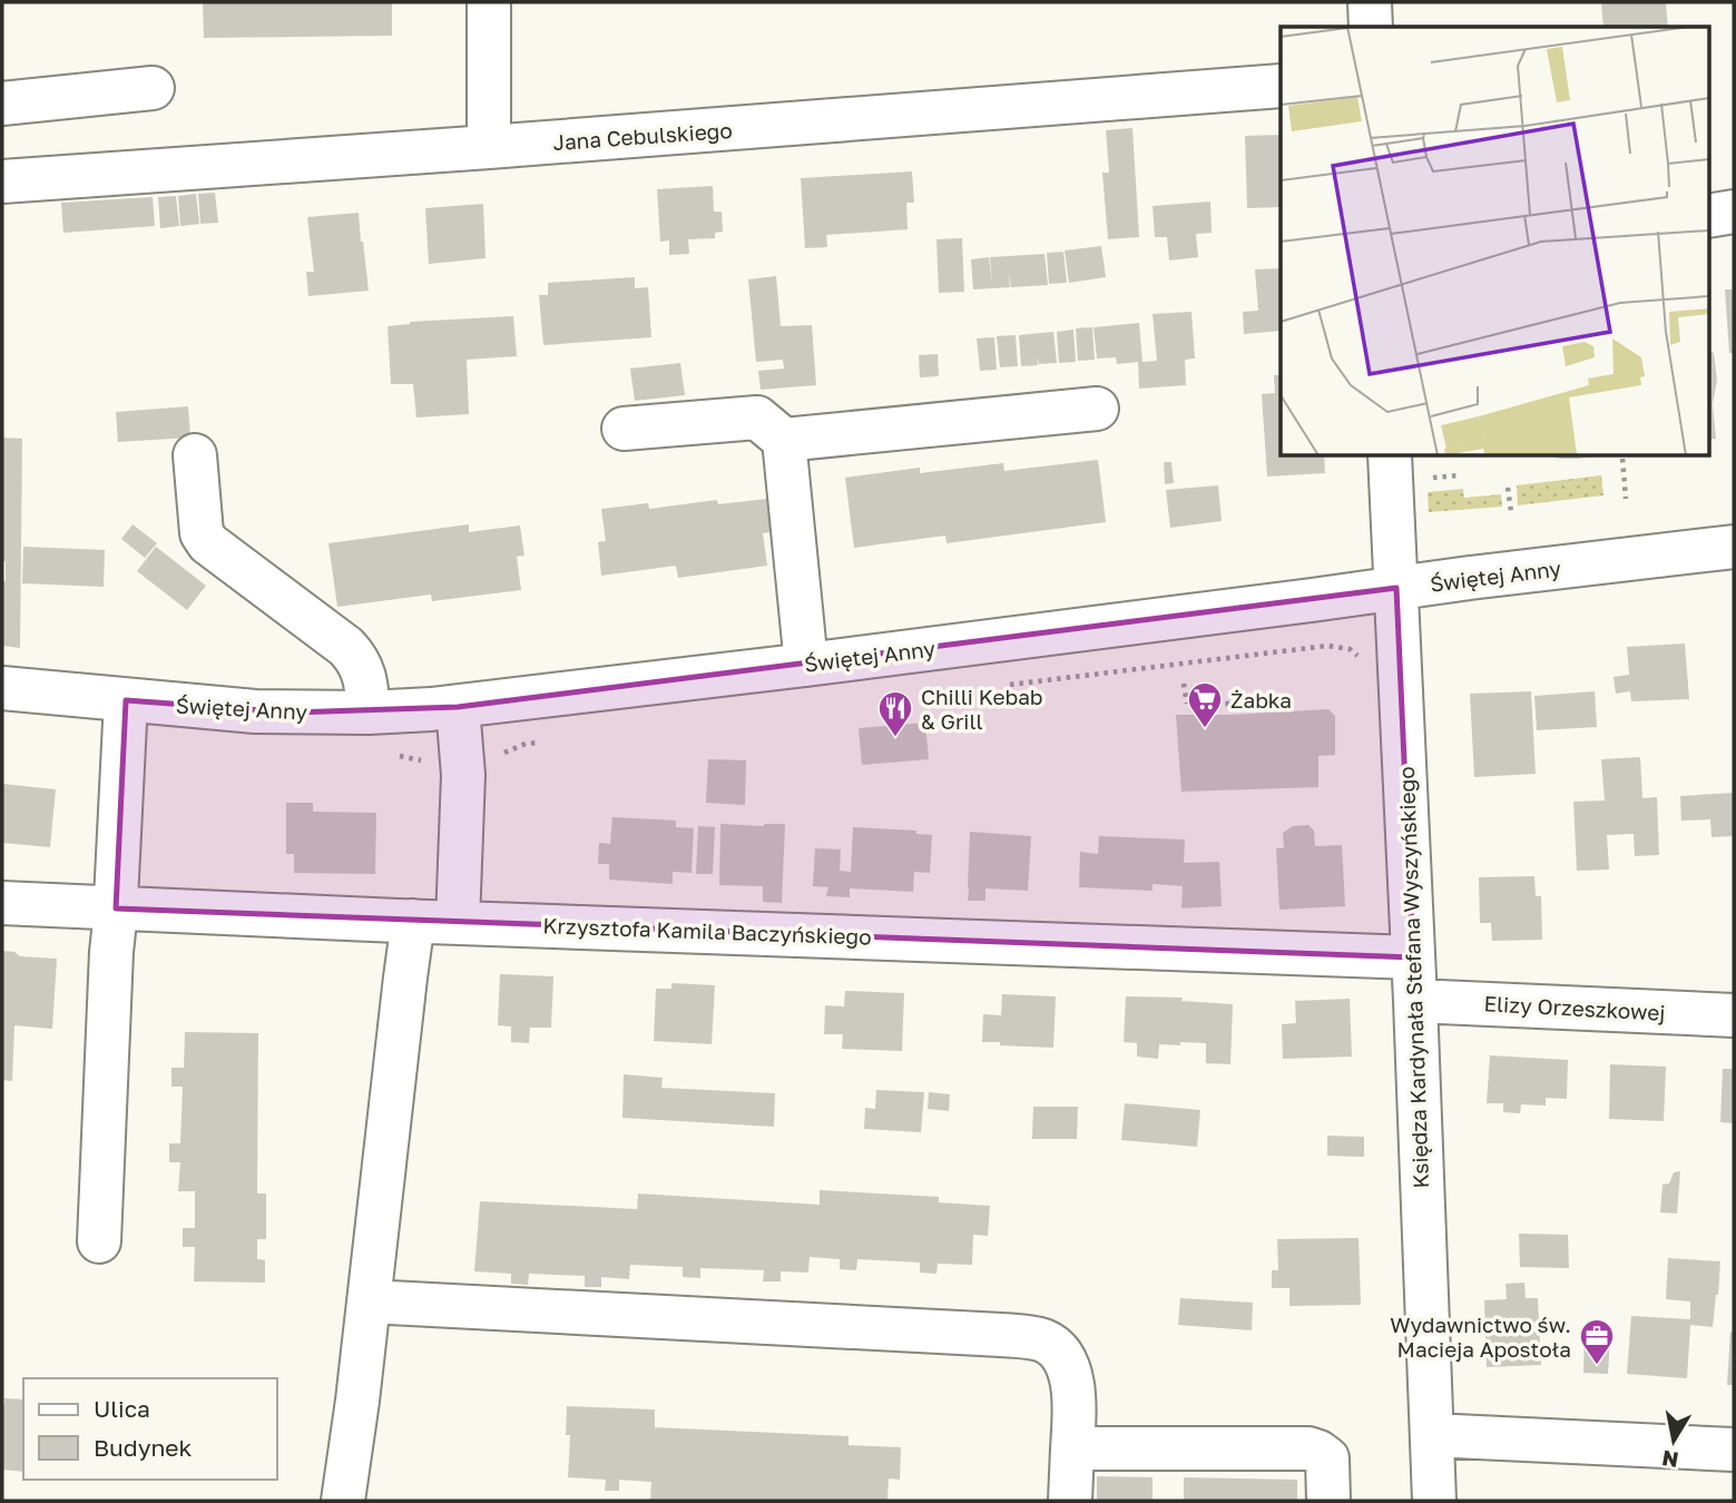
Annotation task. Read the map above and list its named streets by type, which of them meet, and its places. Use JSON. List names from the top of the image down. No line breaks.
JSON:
{"streets":{"street":["Jana Cebulskiego","Świętej Anny","Krzysztofa Kamila Baczyńskiego","Księdza Kardynała Stefana Wyszyńskiego","Elizy Orzeszkowej"]},"crossings":[["Świętej Anny","Księdza Kardynała Stefana Wyszyńskiego"],["Krzysztofa Kamila Baczyńskiego","Księdza Kardynała Stefana Wyszyńskiego"],["Księdza Kardynała Stefana Wyszyńskiego","Elizy Orzeszkowej"]],"places":{"supermarket":["Żabka"],"restaurant":["Chilli Kebab & Grill"],"office":["Wydawnictwo św. Macieja Apostoła"]},"legend":["Ulica","Budynek"],"north":"bottom"}
